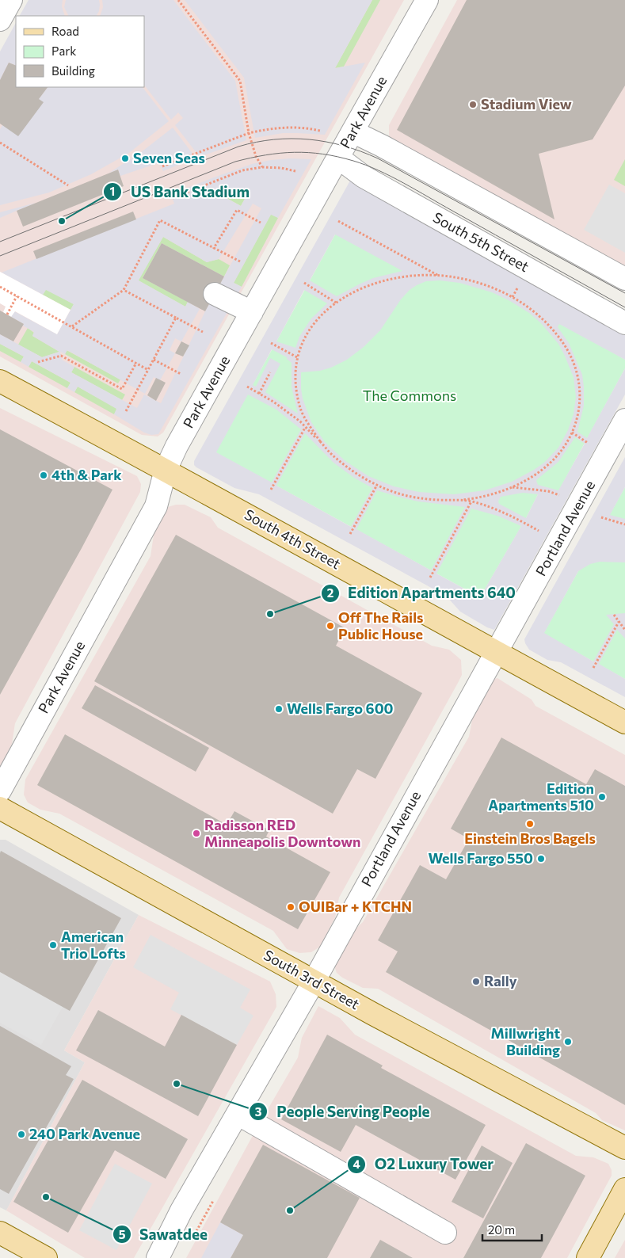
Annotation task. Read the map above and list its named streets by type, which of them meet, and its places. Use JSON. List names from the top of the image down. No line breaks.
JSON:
{"streets":{"main road":["South 4th Street","South 3rd Street"],"street":["Park Avenue","South 5th Street","Portland Avenue"]},"crossings":[["Park Avenue","South 5th Street"],["Park Avenue","South 4th Street"],["Portland Avenue","South 4th Street"],["Portland Avenue","South 3rd Street"]],"parks":["The Commons"],"places":["Stadium View","Seven Seas","US Bank Stadium","4th & Park","Edition Apartments 640","Off The Rails Public House","Wells Fargo 600","Edition Apartments 510","Einstein Bros Bagels","Radisson RED Minneapolis Downtown","Wells Fargo 550","OUIBar + KTCHN","American Trio Lofts","Rally","Millwright Building","People Serving People","240 Park Avenue","Sawatdee","O2 Luxury Tower"],"legend":["Road","Park","Building"],"scale_bar":"20 m"}
